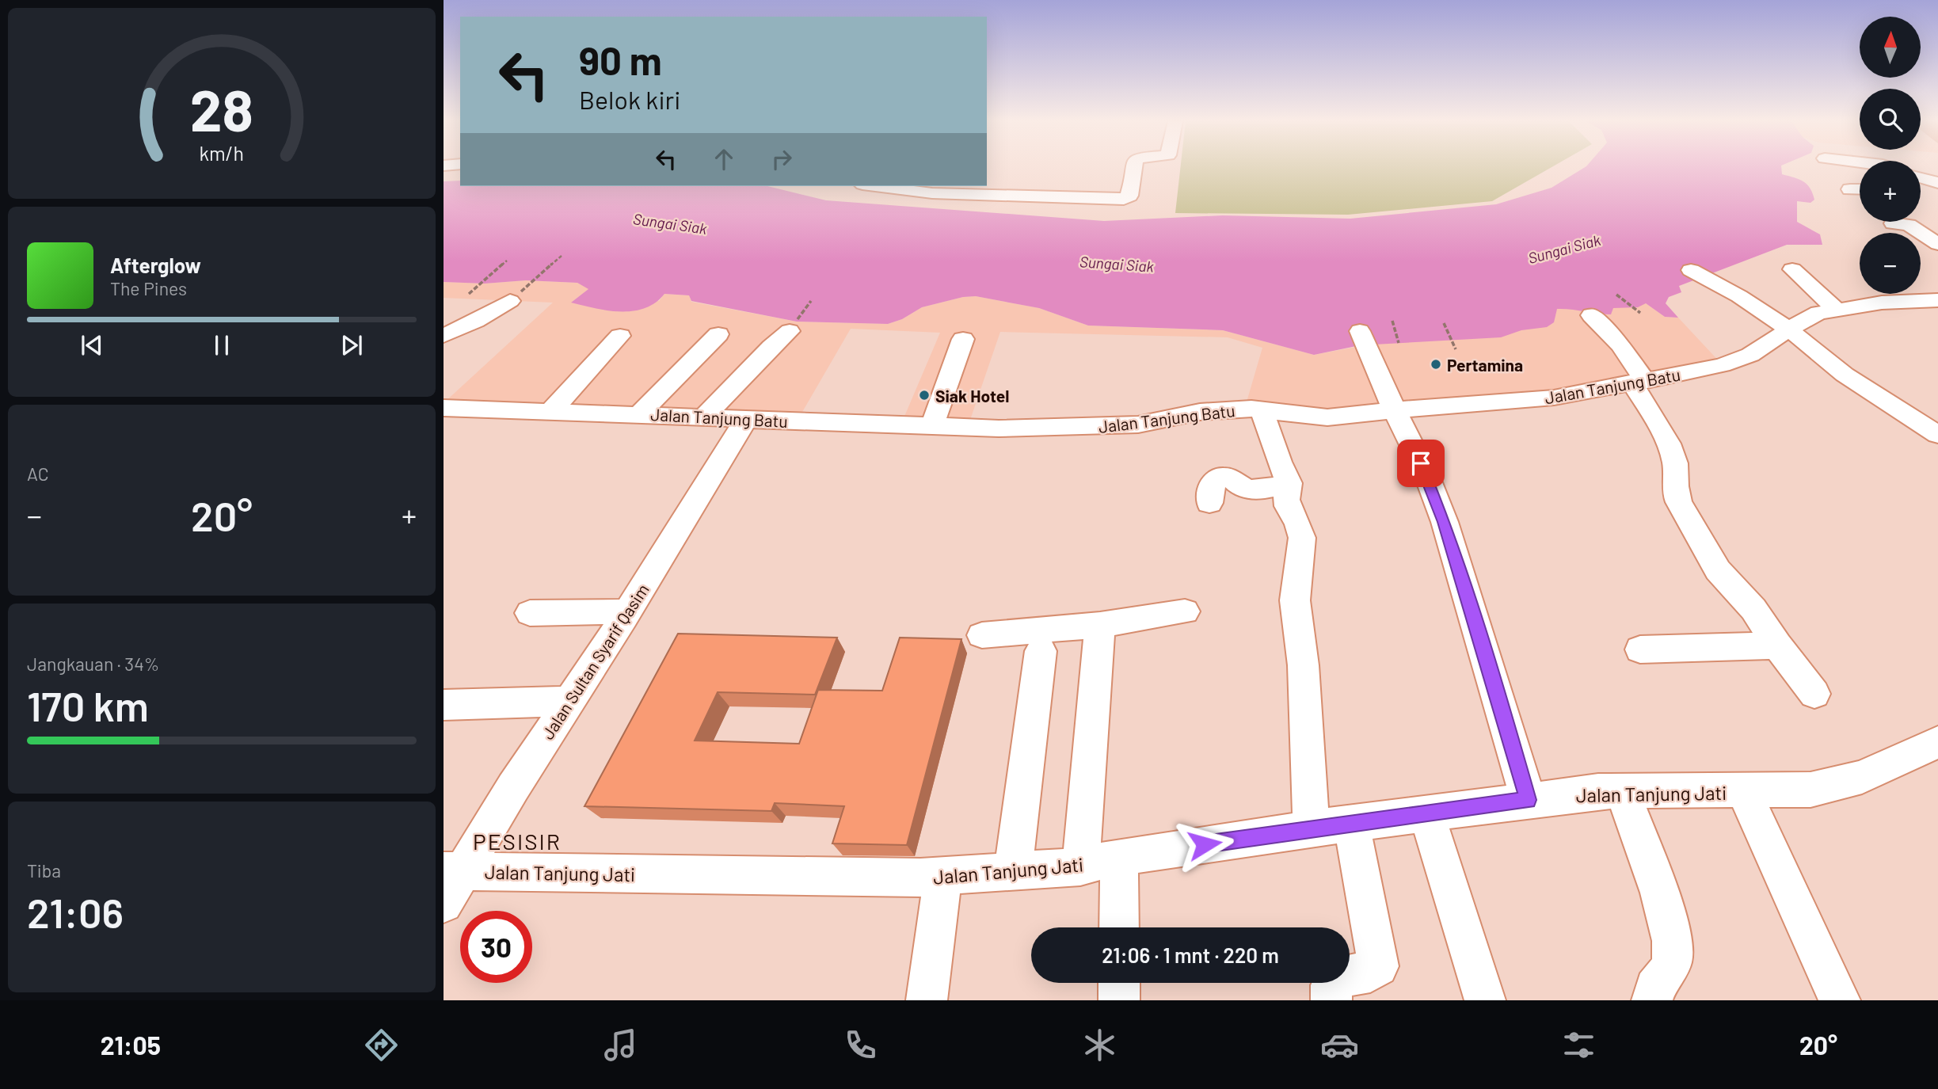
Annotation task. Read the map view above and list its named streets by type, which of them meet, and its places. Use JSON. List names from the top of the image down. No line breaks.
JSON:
{"streets":{"street":["Jalan Tanjung Batu","Jalan Sultan Syarif Qasim","Jalan Tanjung Jati"]},"crossings":[["Jalan Tanjung Batu","Jalan Sultan Syarif Qasim"],["Jalan Sultan Syarif Qasim","Jalan Tanjung Jati"]],"districts":["PESISIR"],"water":["Sungai Siak"],"places":["Pertamina","Siak Hotel"],"north":"top","page":{"map_buttons":["+","−"],"turn":["90 m","Belok kiri"],"song":["Afterglow","The Pines"],"tile":["AC",["Jangkauan · 34%","170 km"],["Tiba","21:06"]],"heat":["−","20°","+"],"limit":"30","trip":"21:06 · 1 mnt · 220 m","tabs":["21:05","20°"],"gauge":["28","km/h"]}}
